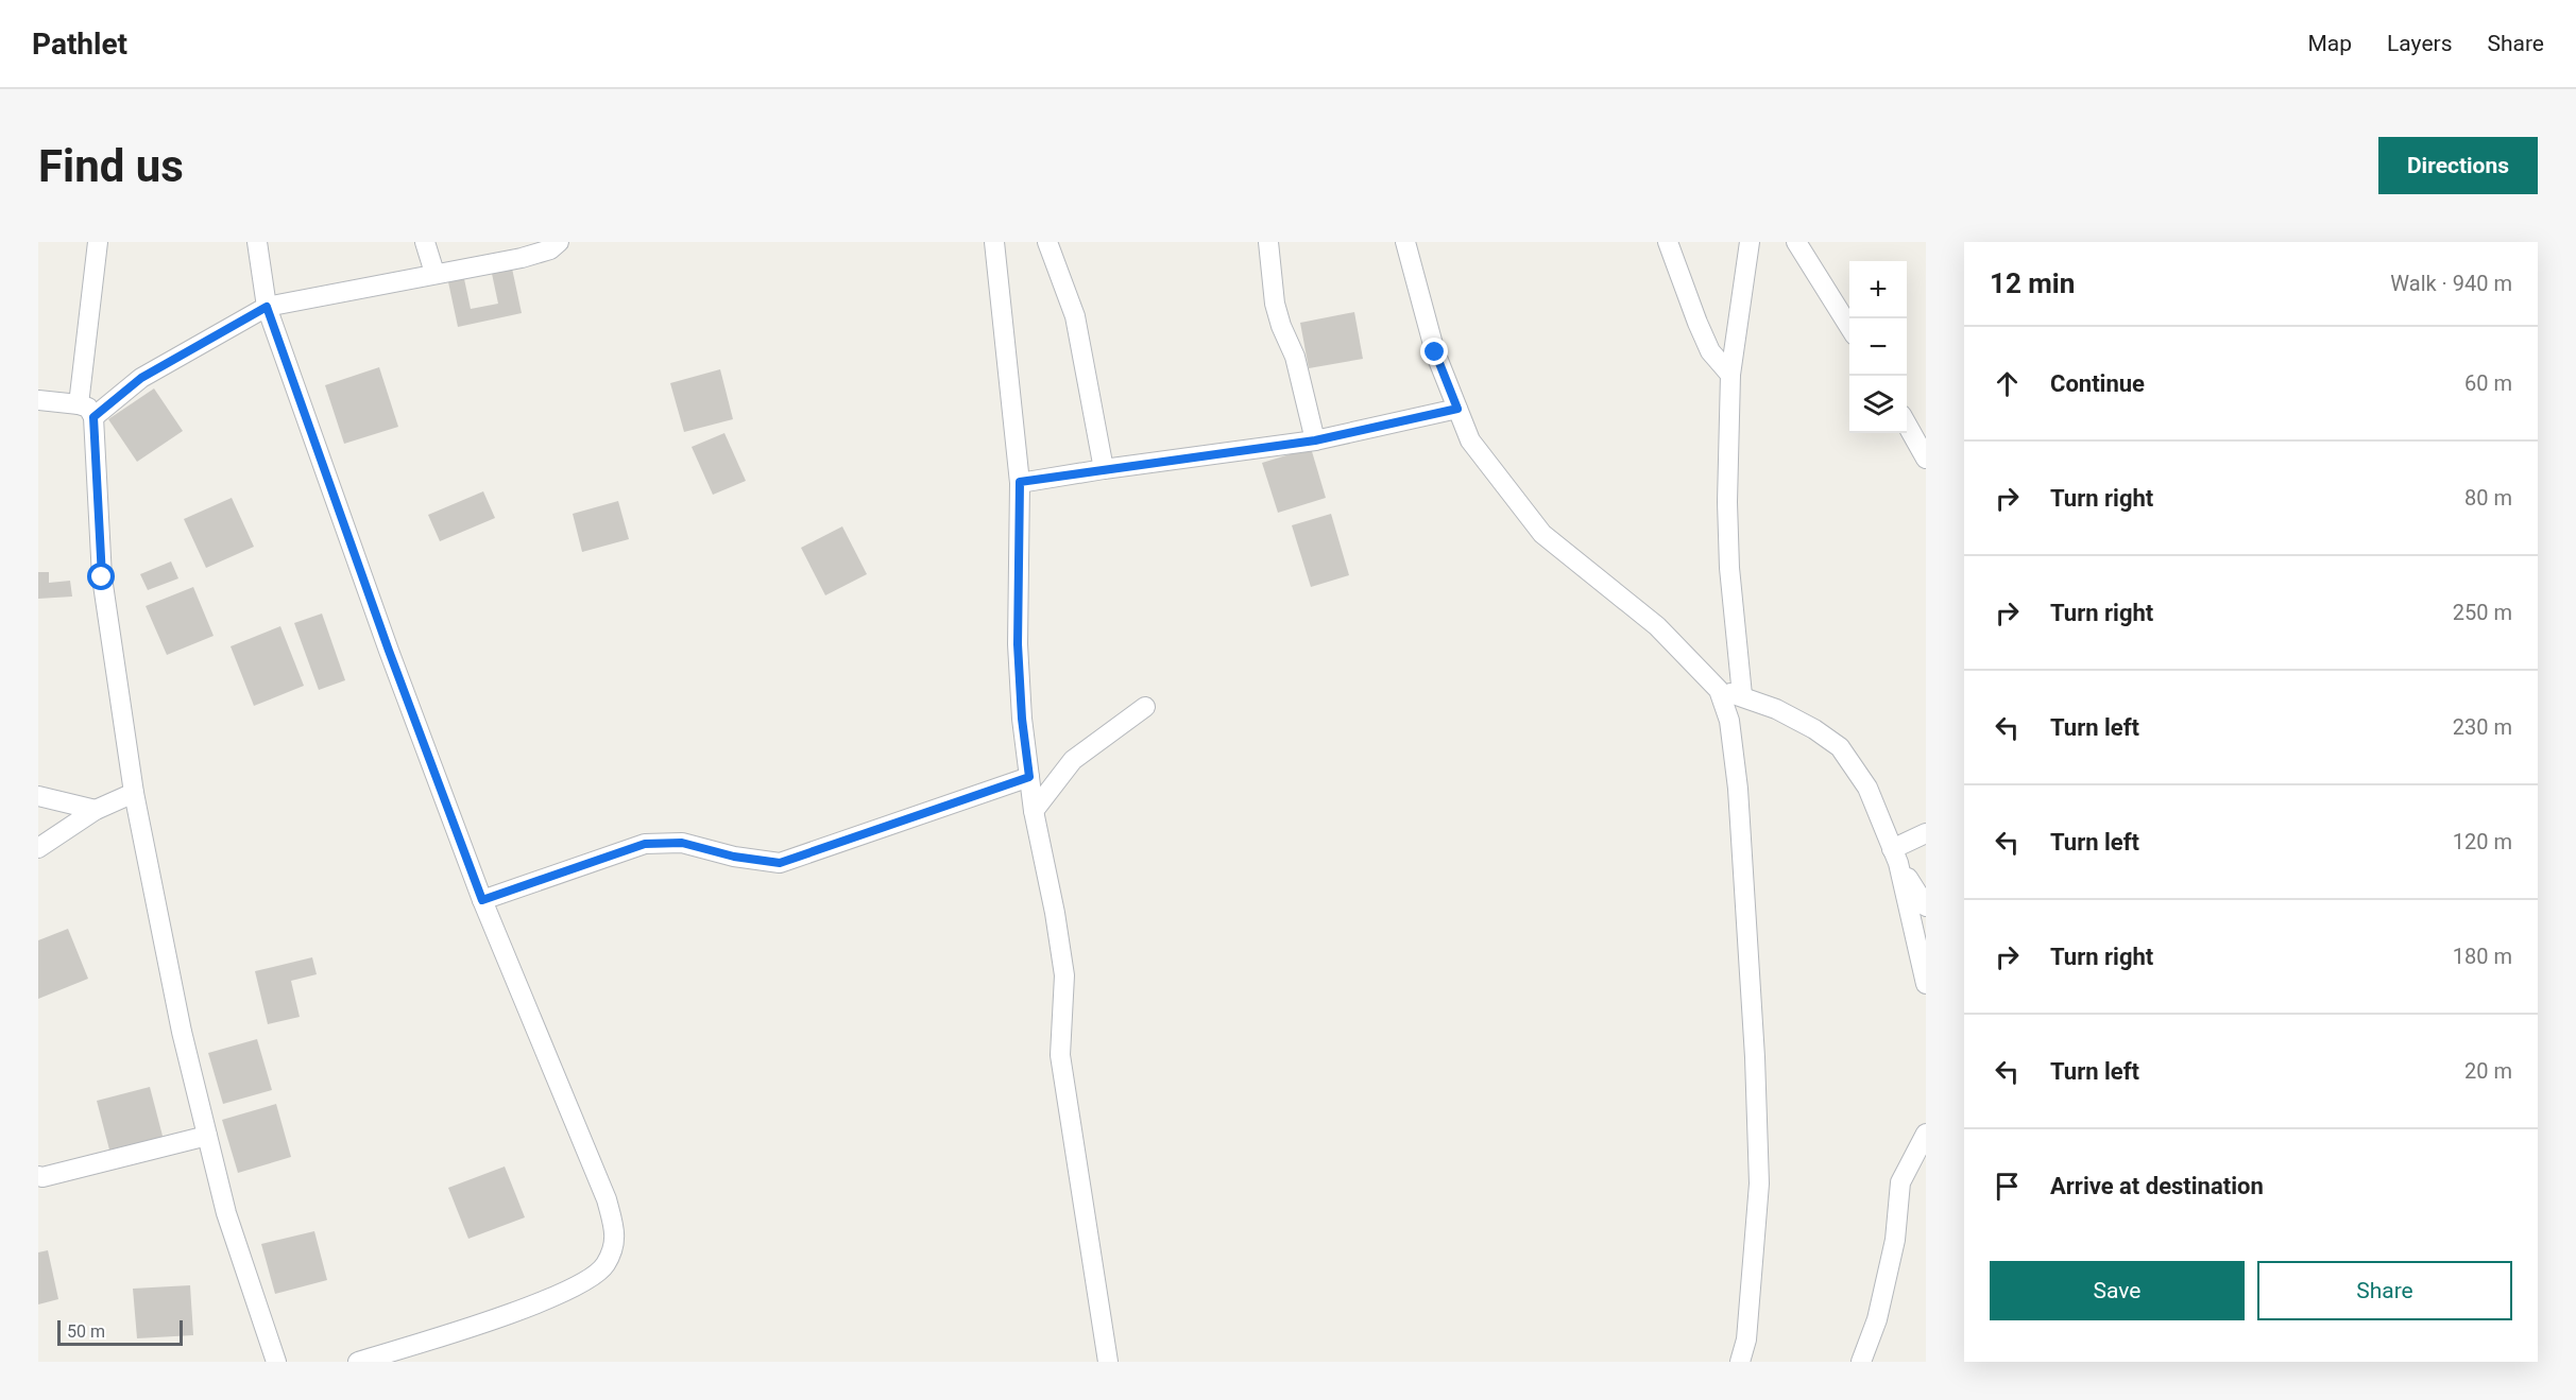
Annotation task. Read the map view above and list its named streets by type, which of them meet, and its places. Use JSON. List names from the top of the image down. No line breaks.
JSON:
{"scale_bar":"50 m","page":{"header":"Pathlet","nav":["Map","Layers","Share"],"buttons":["Directions",["Save","Share"]],"title":"Find us","heading":["12 min","Walk · 940 m"],"map_buttons":["+","−"],"list":[["Continue","60 m"],["Turn right","80 m"],["Turn right","250 m"],["Turn left","230 m"],["Turn left","120 m"],["Turn right","180 m"],["Turn left","20 m"],"Arrive at destination"],"scale":"50 m"}}
